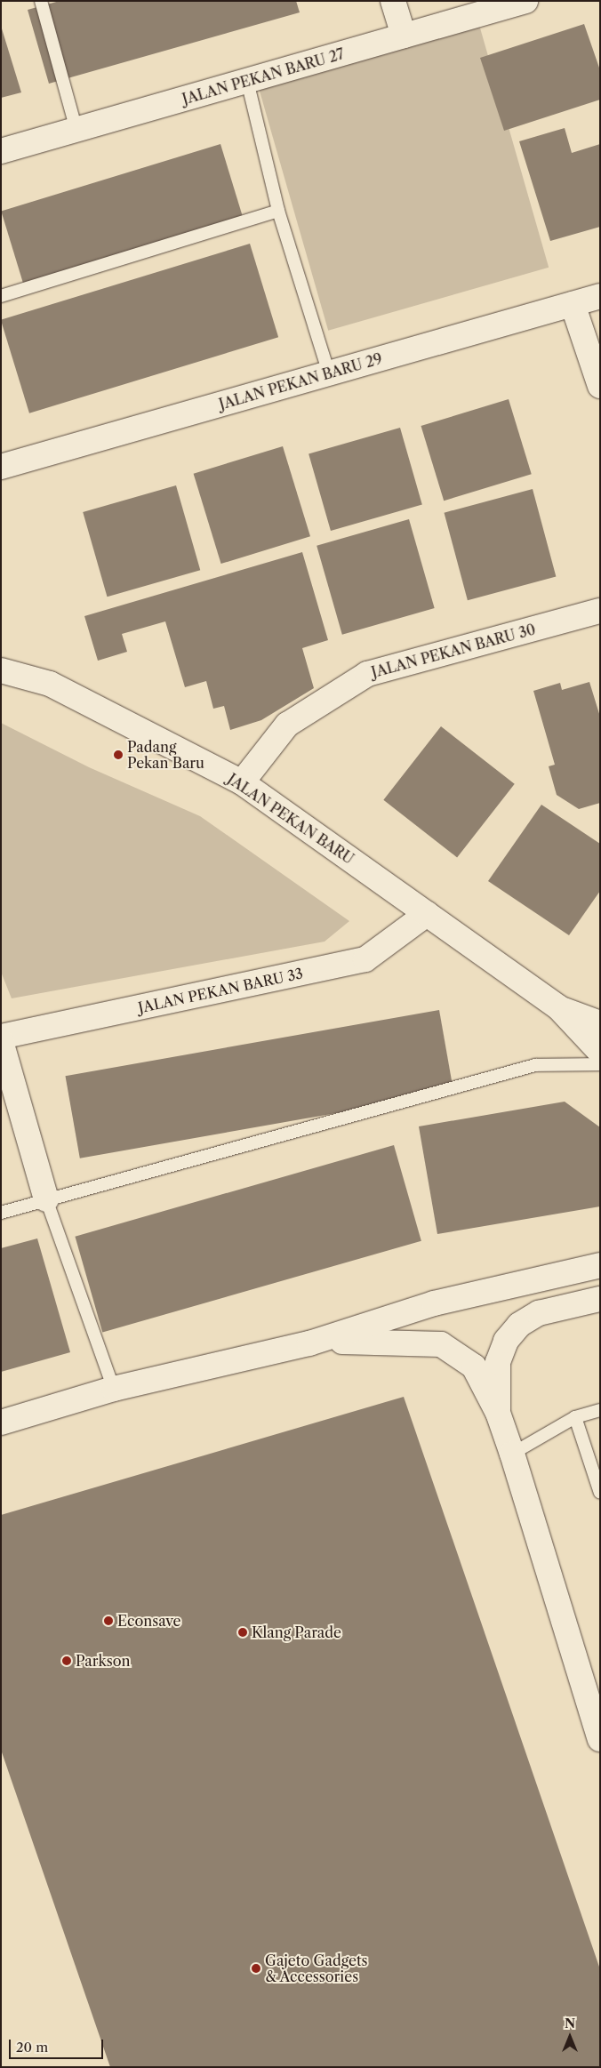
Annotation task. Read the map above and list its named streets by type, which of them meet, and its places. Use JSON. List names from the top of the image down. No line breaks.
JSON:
{"streets":{"street":["JALAN PEKAN BARU 27","JALAN PEKAN BARU 29","JALAN PEKAN BARU 30","JALAN PEKAN BARU","JALAN PEKAN BARU 33"]},"crossings":[["JALAN PEKAN BARU 30","JALAN PEKAN BARU"],["JALAN PEKAN BARU","JALAN PEKAN BARU 33"]],"places":["Padang Pekan Baru","Econsave","Klang Parade","Parkson","Gajeto Gadgets & Accessories"],"scale_bar":"20 m","north":"top"}
